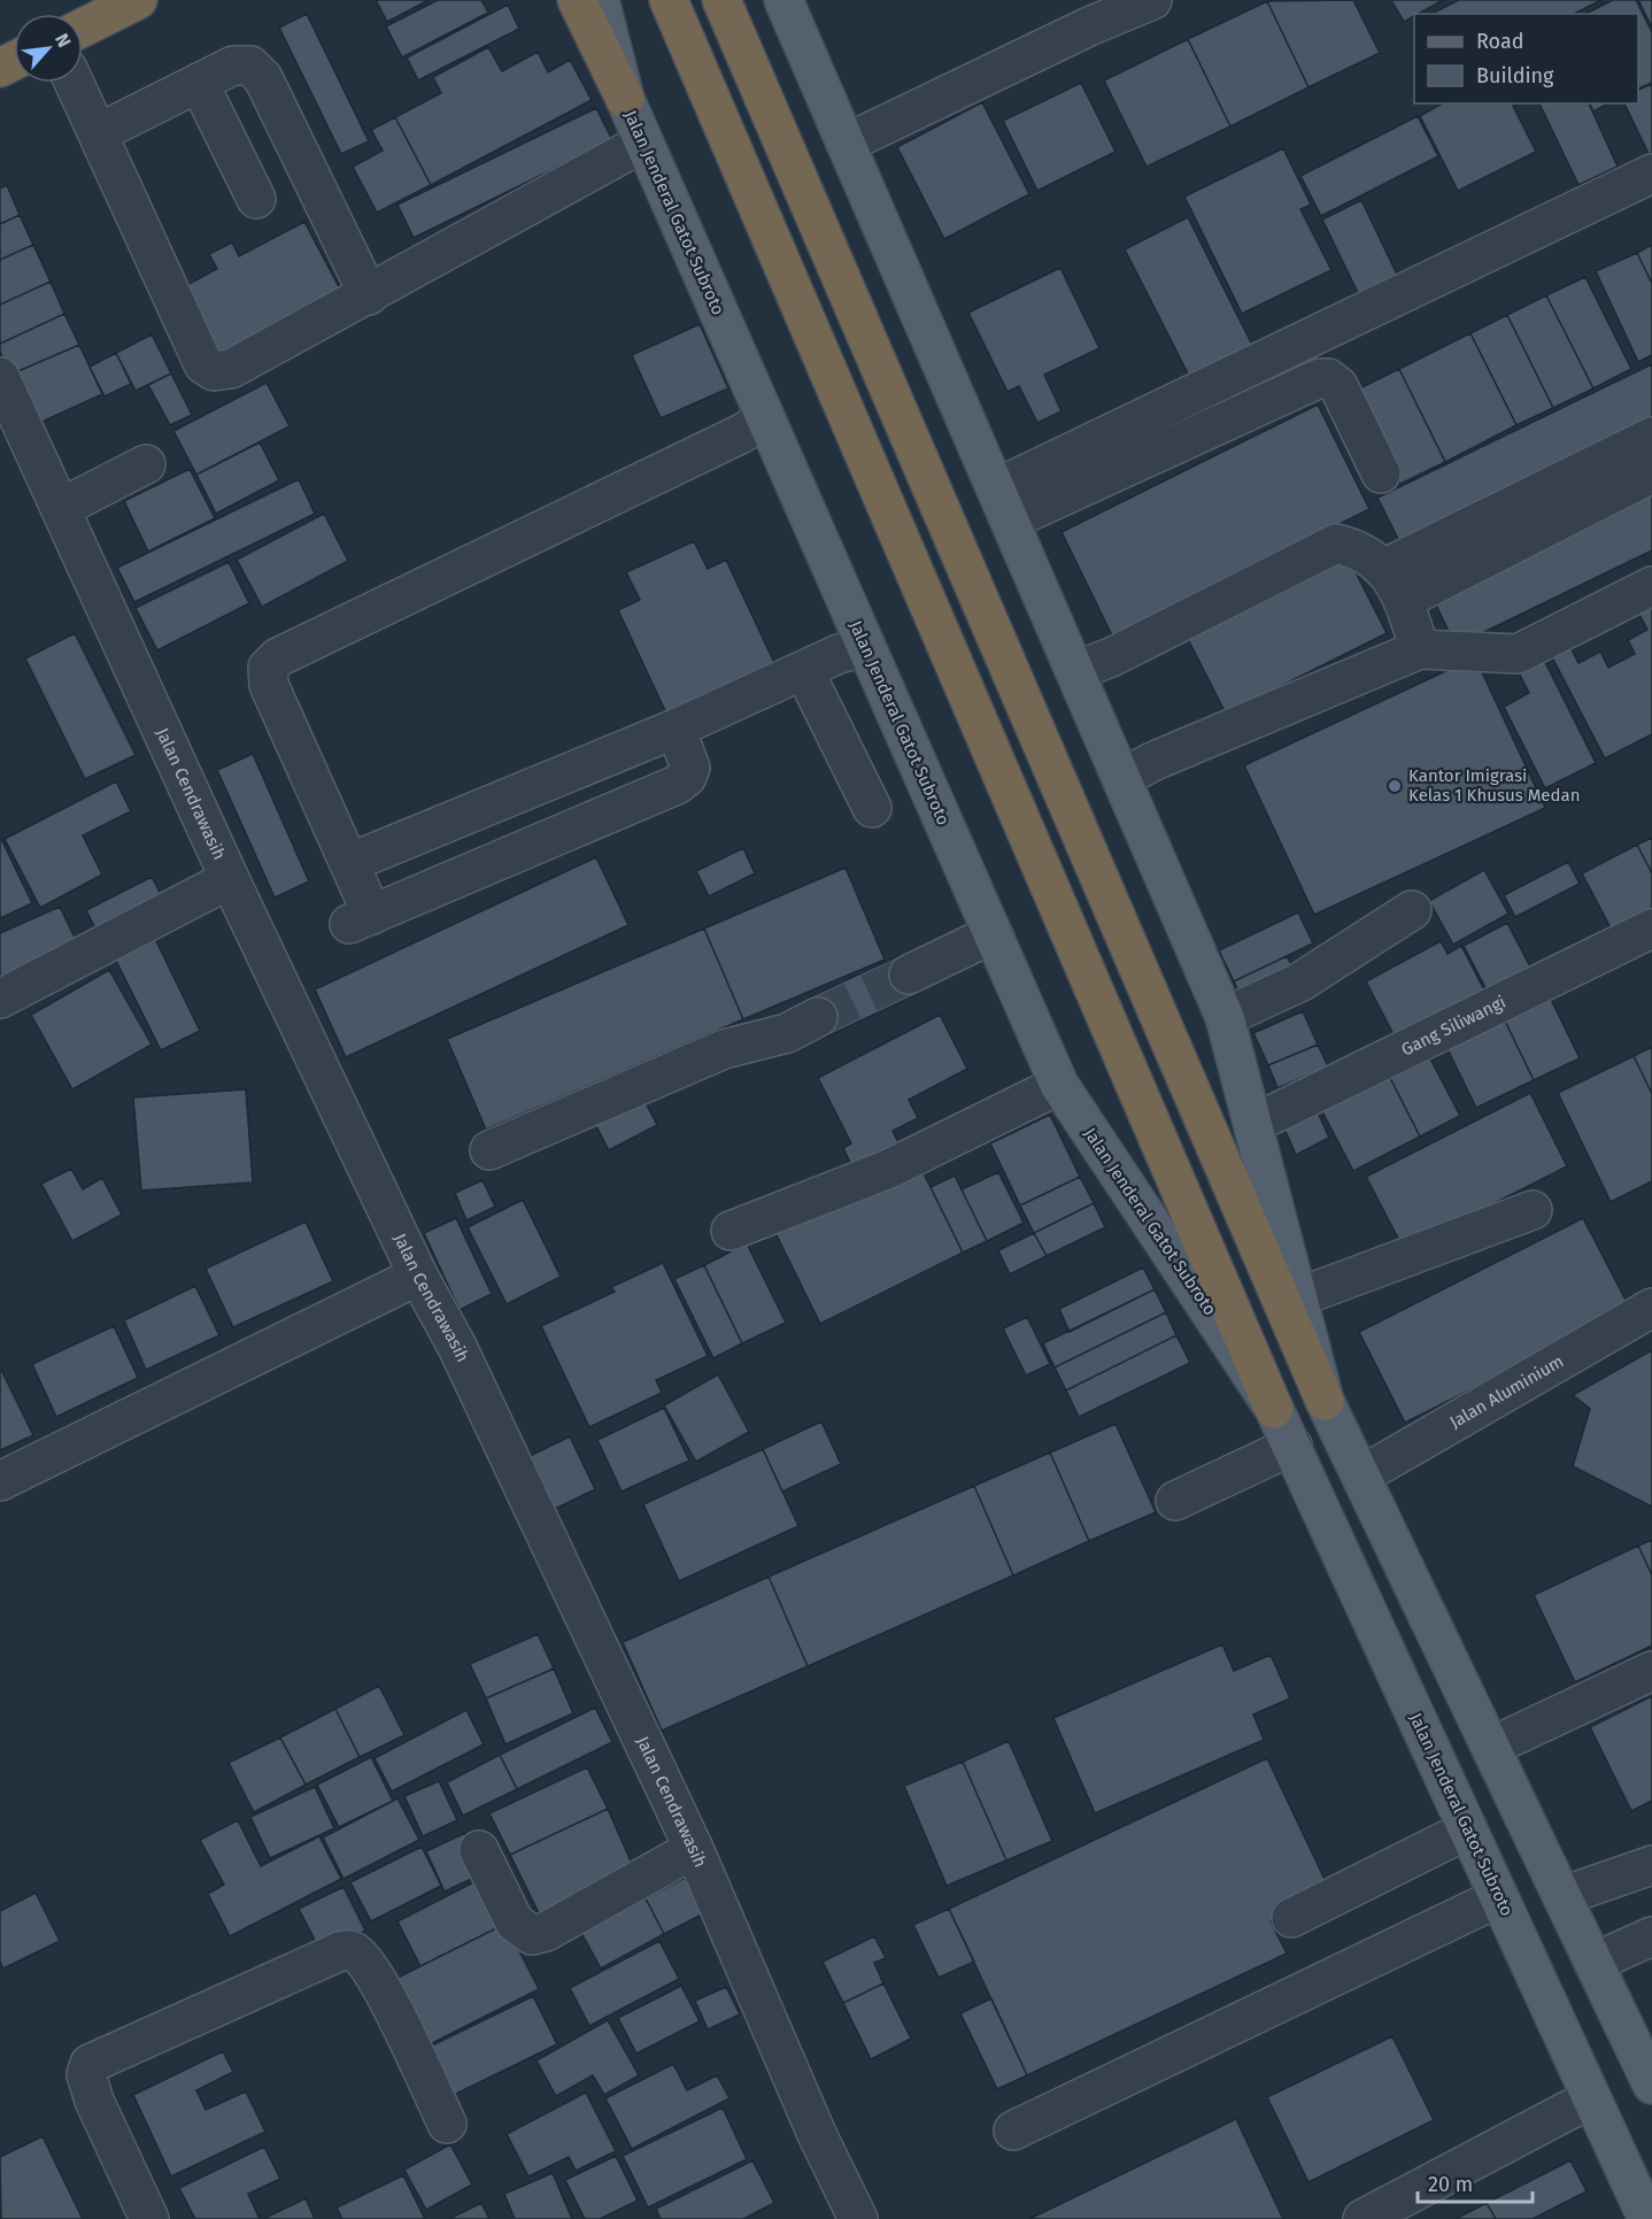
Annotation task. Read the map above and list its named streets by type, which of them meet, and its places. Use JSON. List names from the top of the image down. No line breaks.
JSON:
{"streets":{"highway":["Jalan Jenderal Gatot Subroto"],"street":["Jalan Cendrawasih","Gang Siliwangi","Jalan Aluminium"]},"places":["Kantor Imigrasi Kelas 1 Khusus Medan"],"legend":["Road","Building"],"scale_bar":"20 m","north":"top right"}
